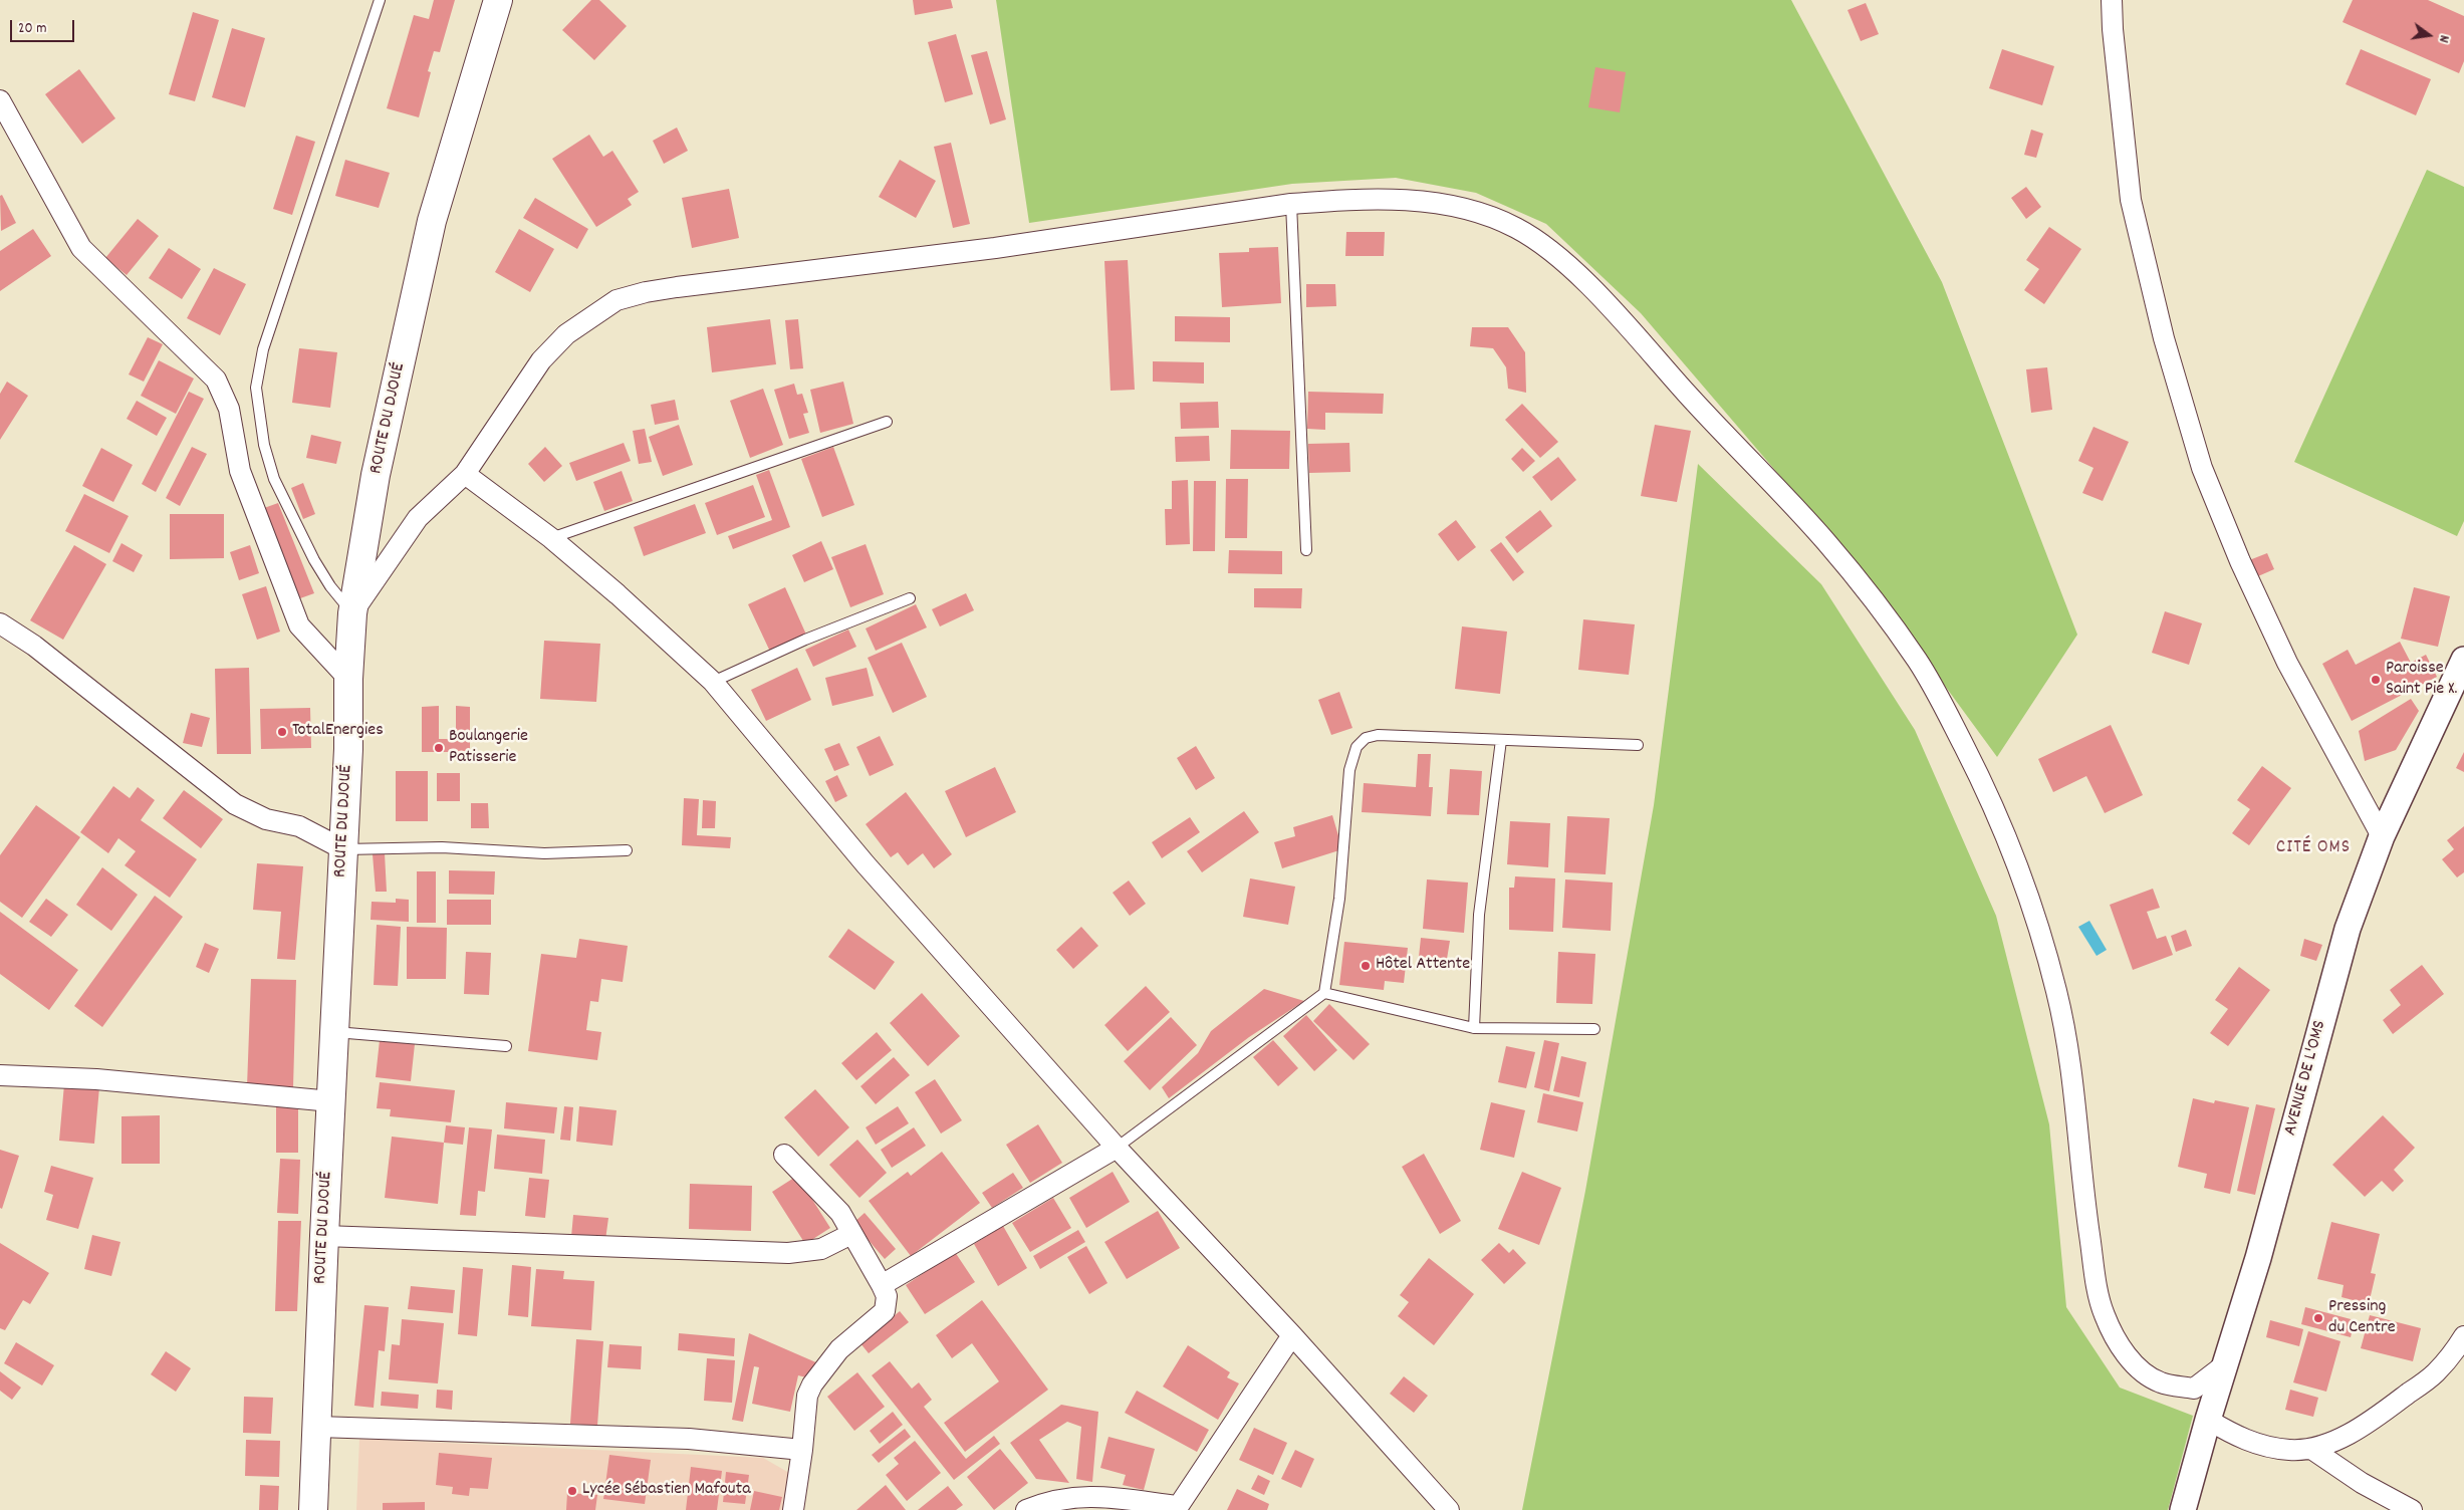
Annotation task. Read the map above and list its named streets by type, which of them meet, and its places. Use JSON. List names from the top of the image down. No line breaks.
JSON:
{"streets":{"main road":["ROUTE DU DJOUÉ"],"street":["AVENUE DE L'OMS"]},"districts":["CITÉ OMS"],"places":["Paroisse Saint Pie X.","TotalEnergies","Boulangerie Patisserie","Hôtel Attente","Pressing du Centre","Lycée Sébastien Mafouta"],"scale_bar":"20 m","north":"right"}
